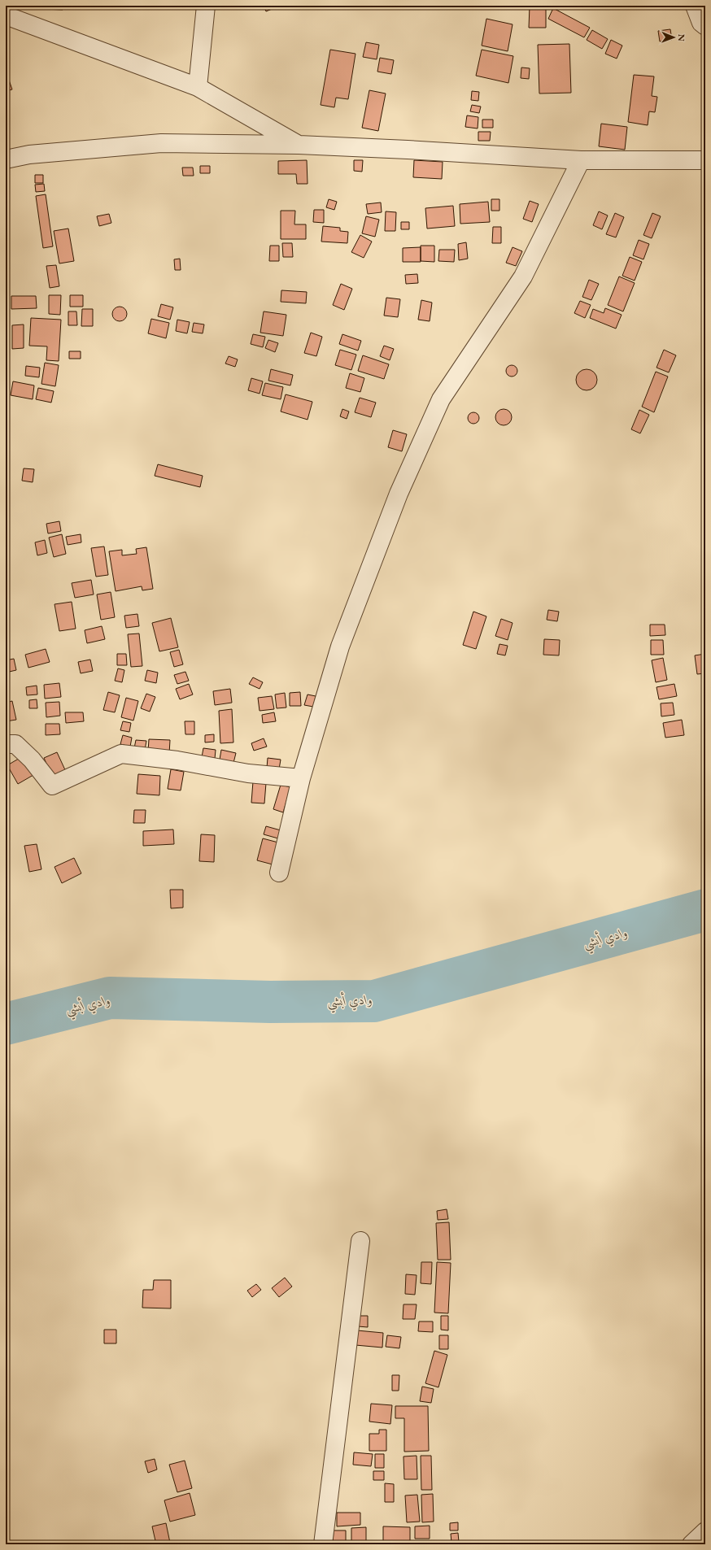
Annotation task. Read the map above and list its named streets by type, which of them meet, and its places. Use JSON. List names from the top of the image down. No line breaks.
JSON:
{"water":["وادي أبشي"],"north":"right"}
